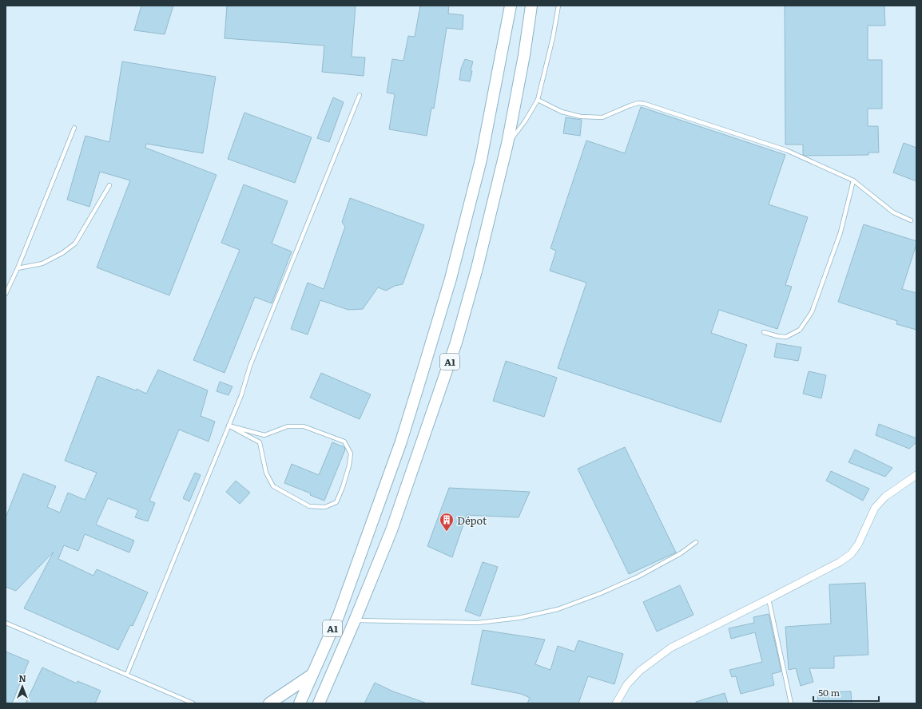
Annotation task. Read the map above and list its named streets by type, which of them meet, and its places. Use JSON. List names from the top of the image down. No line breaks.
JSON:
{"streets":{"highway":["A1"]},"places":{"building":["Dépot"]},"scale_bar":"50 m","north":"top"}
